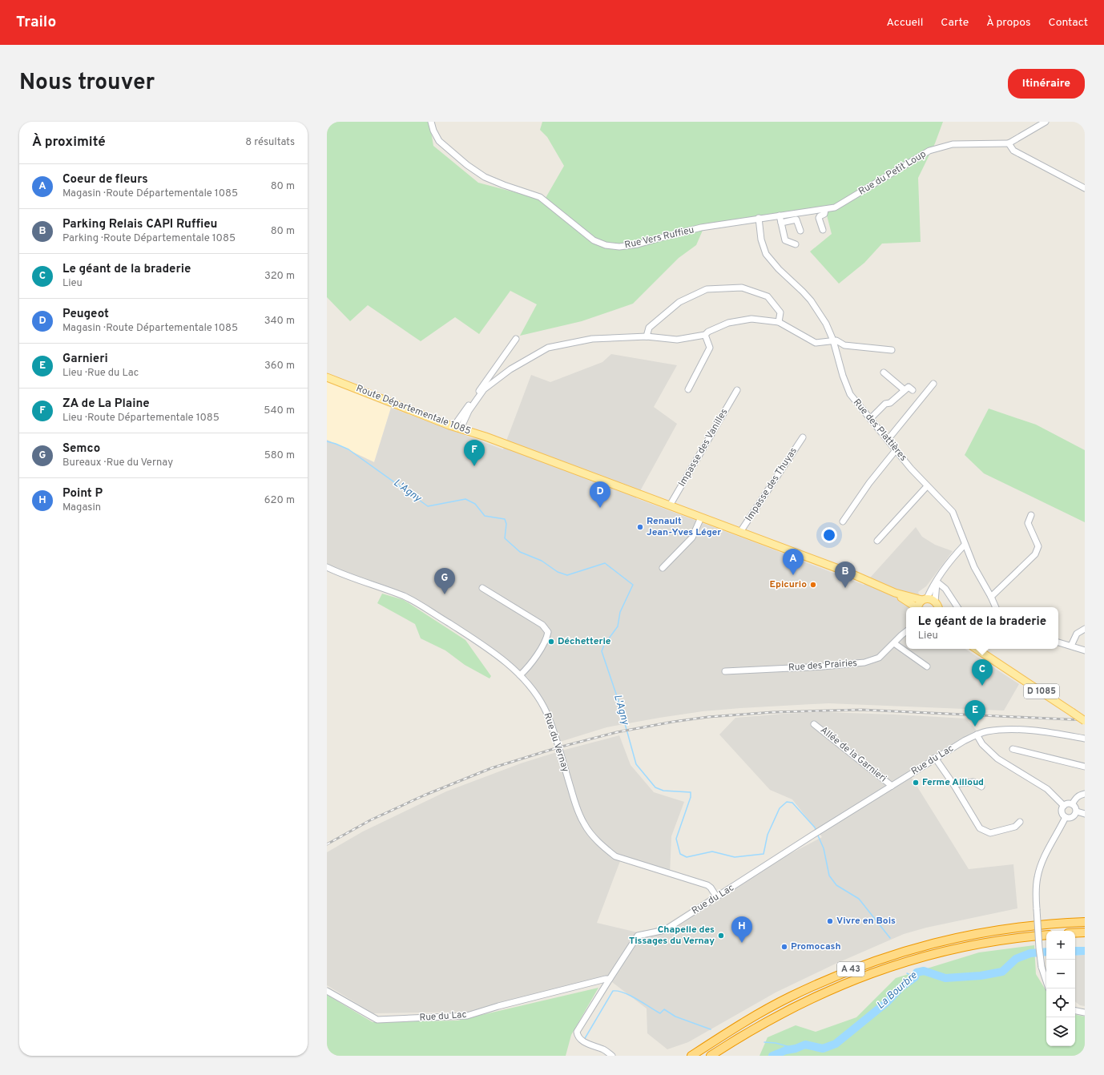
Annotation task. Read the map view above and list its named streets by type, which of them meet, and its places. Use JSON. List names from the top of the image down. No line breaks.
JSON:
{"streets":{"highway":["A 43"],"main road":["Route Départementale 1085","D 1085"],"street":["Rue du Petit Loup","Rue Vers Ruffieu","Rue des Plattières","Impasse des Vanilles","Impasse des Thuyas","Rue des Prairies","Rue du Vernay","Allée de la Garnieri","Rue du Lac"]},"crossings":[["Rue du Petit Loup","Rue Vers Ruffieu"],["Rue Vers Ruffieu","Rue des Plattières"],["Route Départementale 1085","Impasse des Vanilles"],["Route Départementale 1085","Impasse des Thuyas"],["Rue du Vernay","Rue du Lac"],["Allée de la Garnieri","Rue du Lac"]],"water":["L'Agny","La Bourbre"],"places":["Renault Jean-Yves Léger","Epicurio","Déchetterie","Ferme Ailloud","Vivre en Bois","Chapelle des Tissages du Vernay","Promocash"],"page":{"header":"Trailo","nav":["Accueil","Carte","À propos","Contact"],"title":"Nous trouver","buttons":"Itinéraire","heading":["À proximité","8 résultats"],"list":[{"mark":"A","name":"Coeur de fleurs","note":"Magasin · Route Départementale 1085","value":"80 m"},{"mark":"B","name":"Parking Relais CAPI Ruffieu","note":"Parking · Route Départementale 1085","value":"80 m"},{"mark":"C","name":"Le géant de la braderie","note":"Lieu","value":"320 m"},{"mark":"D","name":"Peugeot","note":"Magasin · Route Départementale 1085","value":"340 m"},{"mark":"E","name":"Garnieri","note":"Lieu · Rue du Lac","value":"360 m"},{"mark":"F","name":"ZA de La Plaine","note":"Lieu · Route Départementale 1085","value":"540 m"},{"mark":"G","name":"Semco","note":"Bureaux · Rue du Vernay","value":"580 m"},{"mark":"H","name":"Point P","note":"Magasin","value":"620 m"}],"pins":["F","D","A","B","G","C","E","H"],"popup":["Le géant de la braderie","Lieu"],"map_buttons":["+","−"]}}
